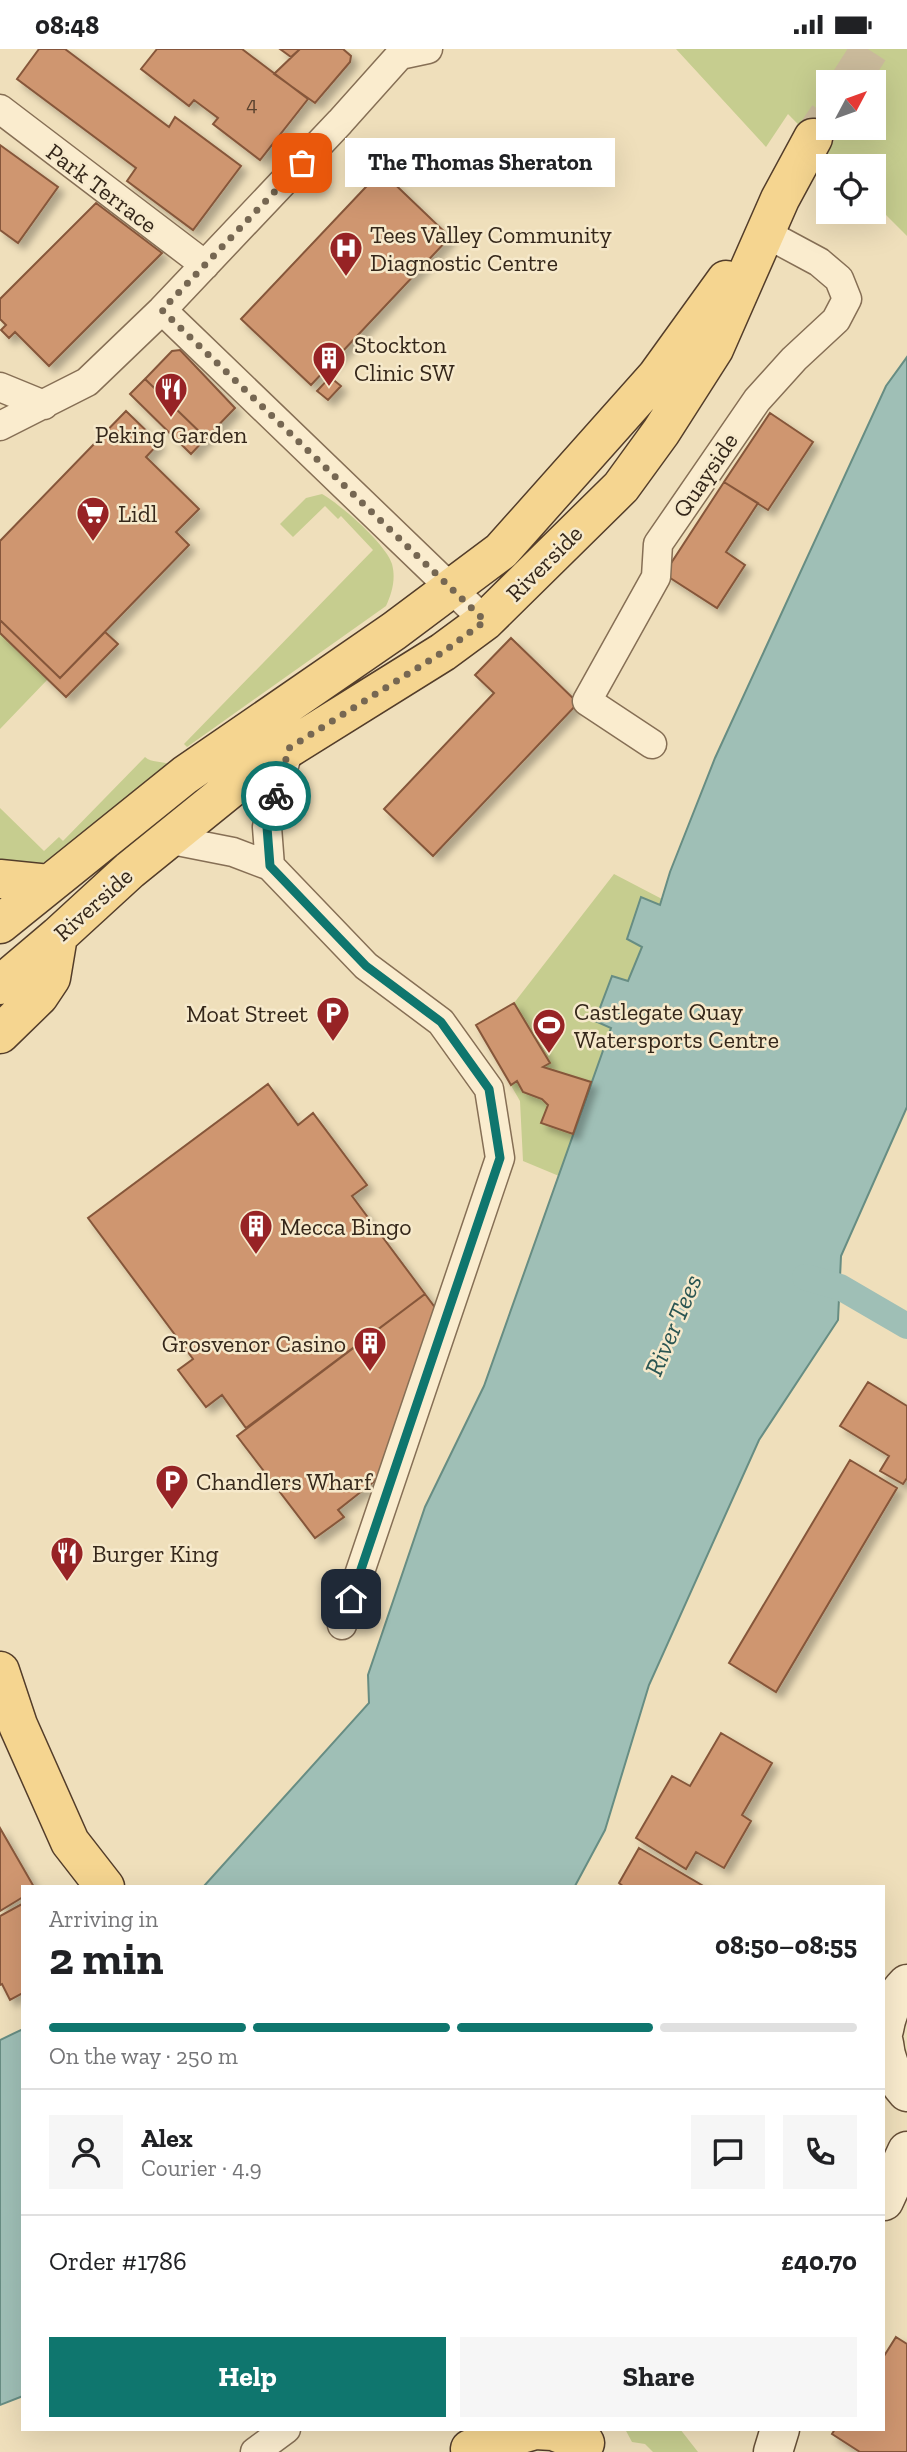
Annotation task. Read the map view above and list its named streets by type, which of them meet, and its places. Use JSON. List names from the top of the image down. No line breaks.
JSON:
{"streets":{"main road":["Riverside"],"street":["Park Terrace","Quayside"]},"crossings":[["Quayside","Riverside"]],"water":["River Tees"],"places":{"other":["The Thomas Sheraton"],"hospital":["Tees Valley Community Diagnostic Centre"],"building":["Stockton Clinic SW","Mecca Bingo","Grosvenor Casino"],"restaurant":["Peking Garden","Burger King"],"supermarket":["Lidl"],"parking":["Moat Street","Chandlers Wharf"],"sports":["Castlegate Quay Watersports Centre"]},"house_numbers":["4"],"north":"top right","page":{"status":"08:48","bubble":"The Thomas Sheraton","heading":["2 min","Arriving in","08:50–08:55"],"panel":["Alex","Courier · 4.9","Order #1786","£40.70"],"bar":"On the way · 250 m","buttons":["Help","Share"]}}
